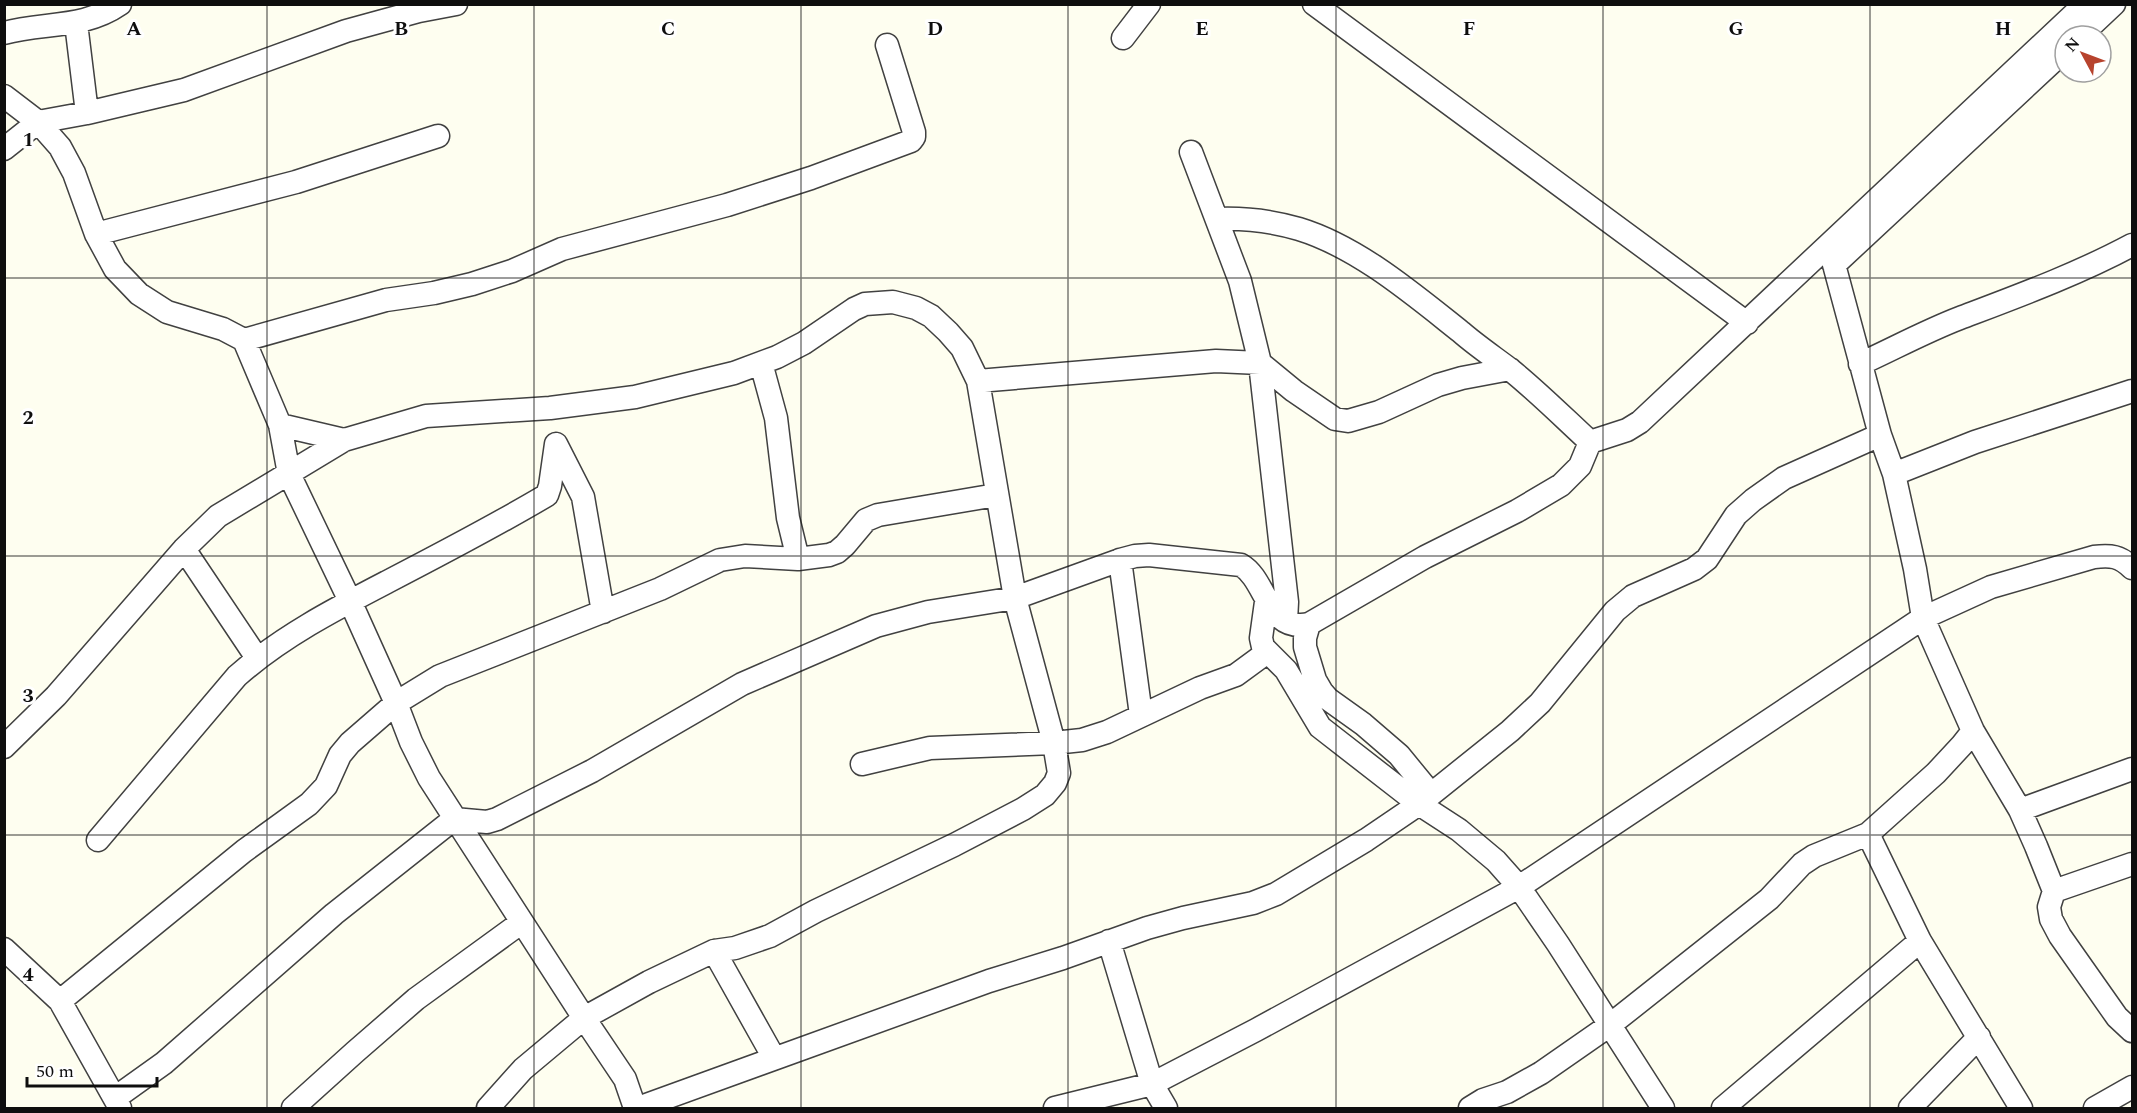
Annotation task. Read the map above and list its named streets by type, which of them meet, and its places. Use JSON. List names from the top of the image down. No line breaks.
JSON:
{"scale_bar":"50 m","north":"top left","grid":{"columns":["A","B","C","D","E","F","G","H"],"rows":["1","2","3","4"]}}
